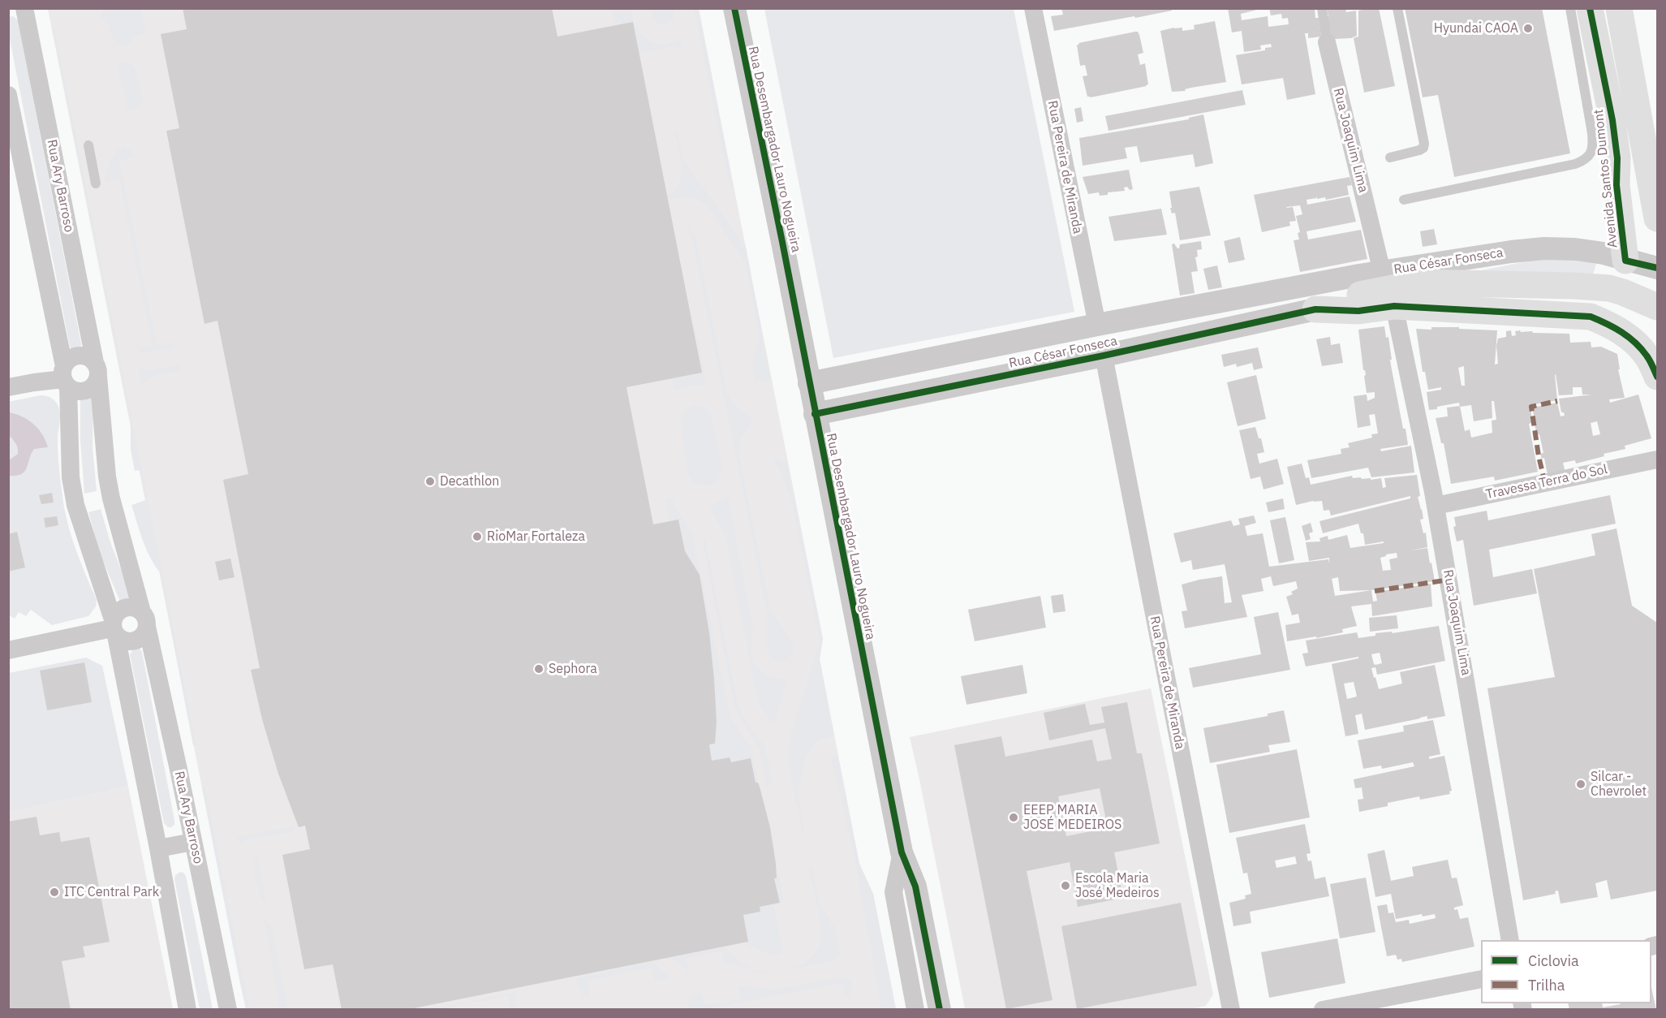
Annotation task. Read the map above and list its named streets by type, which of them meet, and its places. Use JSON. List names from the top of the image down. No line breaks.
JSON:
{"streets":{"main road":["Avenida Santos Dumont"],"street":["Rua Joaquim Lima","Rua Desembargador Lauro Nogueira","Rua Pereira de Miranda","Rua Ary Barroso","Rua César Fonseca","Travessa Terra do Sol"]},"crossings":[["Rua Joaquim Lima","Rua César Fonseca"],["Rua Joaquim Lima","Travessa Terra do Sol"],["Rua Desembargador Lauro Nogueira","Rua César Fonseca"],["Rua Pereira de Miranda","Rua César Fonseca"],["Avenida Santos Dumont","Rua César Fonseca"]],"places":["Hyundai CAOA","Decathlon","RioMar Fortaleza","Sephora","Silcar - Chevrolet","EEEP MARIA JOSÉ MEDEIROS","Escola Maria José Medeiros","ITC Central Park"],"legend":["Ciclovia","Trilha"]}
